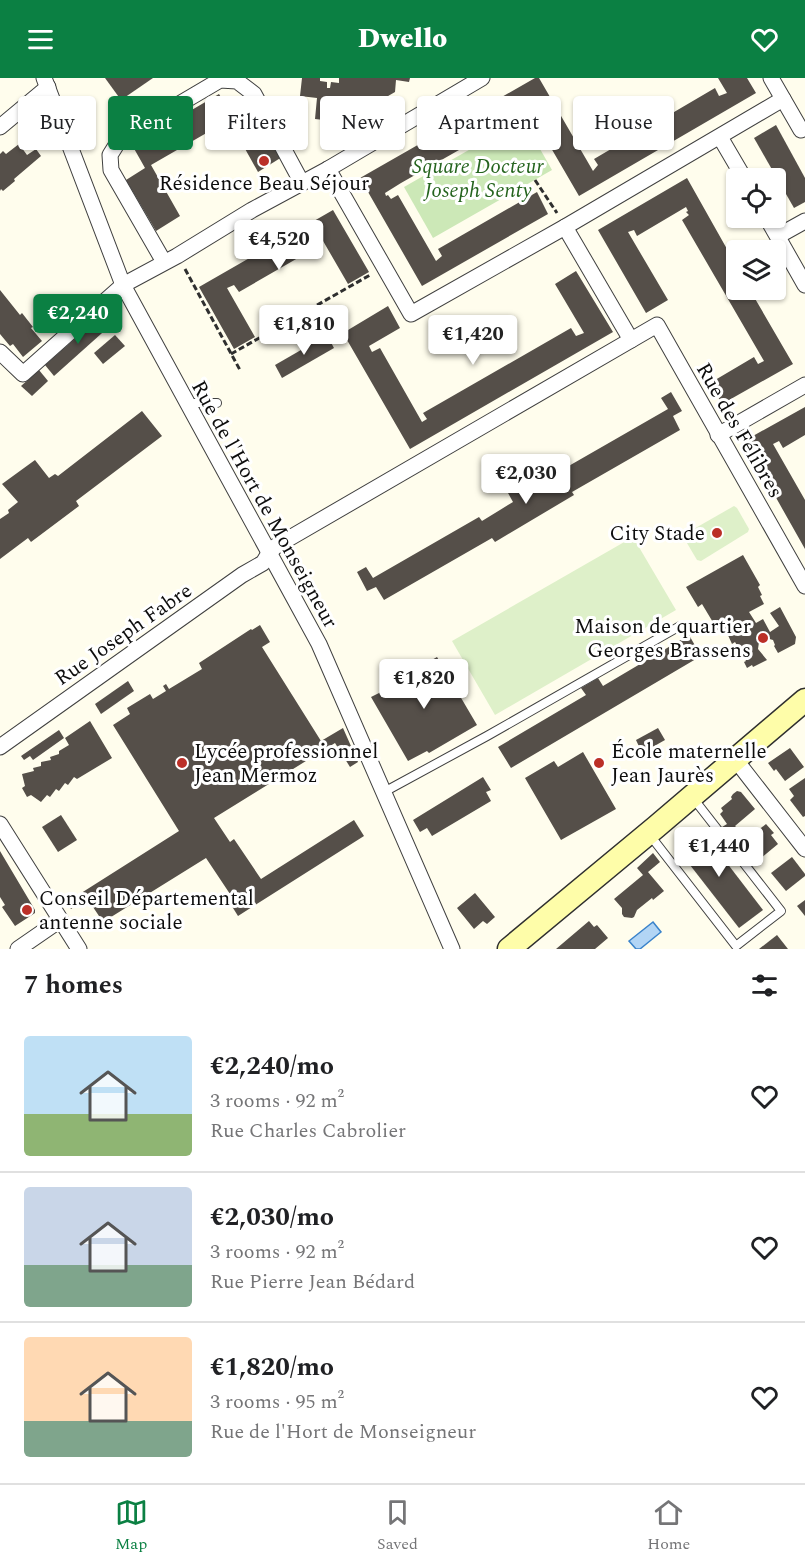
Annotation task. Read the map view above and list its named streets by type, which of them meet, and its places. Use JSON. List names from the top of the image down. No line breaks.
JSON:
{"streets":{"street":["Rue des Félibres","Rue de l'Hort de Monseigneur","Rue Joseph Fabre"]},"crossings":[["Rue des Félibres","Rue Joseph Fabre"],["Rue de l'Hort de Monseigneur","Rue Joseph Fabre"]],"parks":["Square Docteur Joseph Senty"],"places":["Résidence Beau Séjour","City Stade","Maison de quartier Georges Brassens","Lycée professionnel Jean Mermoz","École maternelle Jean Jaurès","Conseil Départemental antenne sociale"],"page":{"header":"Dwello","chip":["Buy","Rent","Filters","New","Apartment","House"],"price":["€4,520","€2,240","€1,810","€1,420","€2,030","€1,820","€1,440"],"heading":"7 homes","list":[{"name":"€2,240/mo","note":"3 rooms · 92 m² · Rue Charles Cabrolier"},{"name":"€2,030/mo","note":"3 rooms · 92 m² · Rue Pierre Jean Bédard"},{"name":"€1,820/mo","note":"3 rooms · 95 m² · Rue de l'Hort de Monseigneur"}],"tabs":["Map","Saved","Home"]}}
